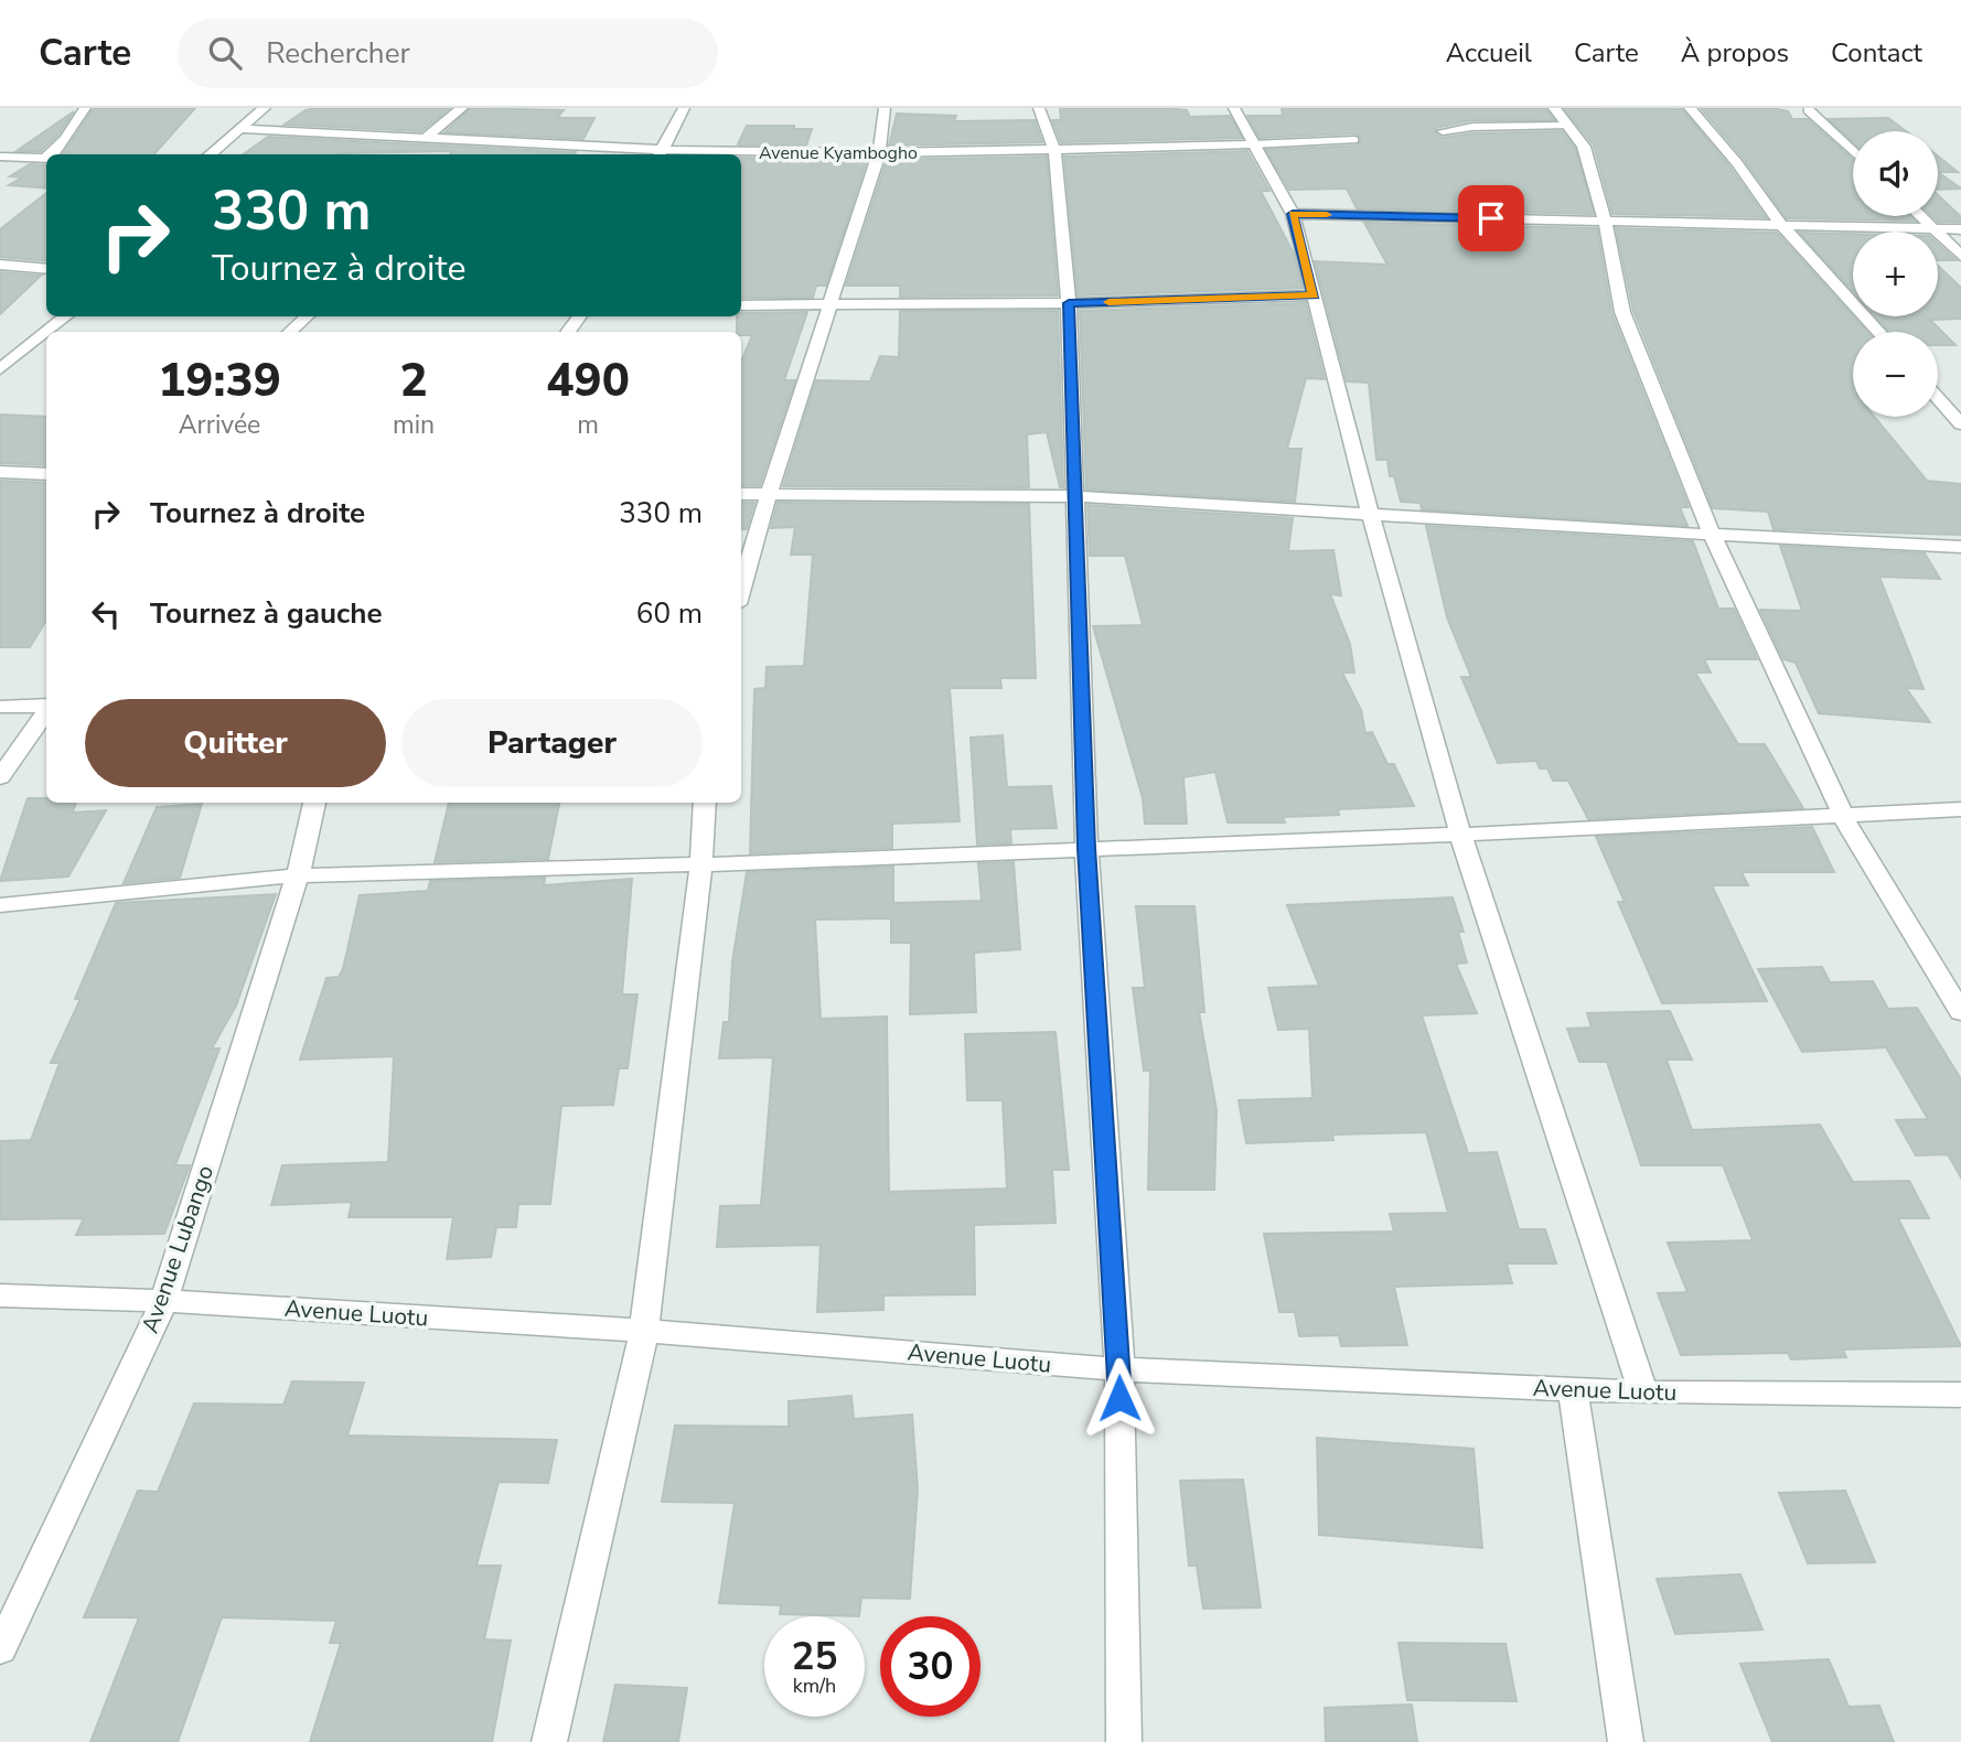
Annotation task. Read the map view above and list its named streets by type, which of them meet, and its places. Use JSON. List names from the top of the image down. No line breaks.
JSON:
{"streets":{"street":["Avenue Kyambogho","Avenue Lubango","Avenue Luotu"]},"crossings":[["Avenue Lubango","Avenue Luotu"]],"page":{"header":"Carte","search":"Rechercher","nav":["Accueil","Carte","À propos","Contact"],"map_buttons":["+","−"],"turn":["330 m","Tournez à droite"],"eta":["19:39","Arrivée","2","min","490","m"],"list":[{"name":"Tournez à droite","value":"330 m"},{"name":"Tournez à gauche","value":"60 m"}],"buttons":["Quitter","Partager"],"speed":"25 km/h","limit":"30"}}
